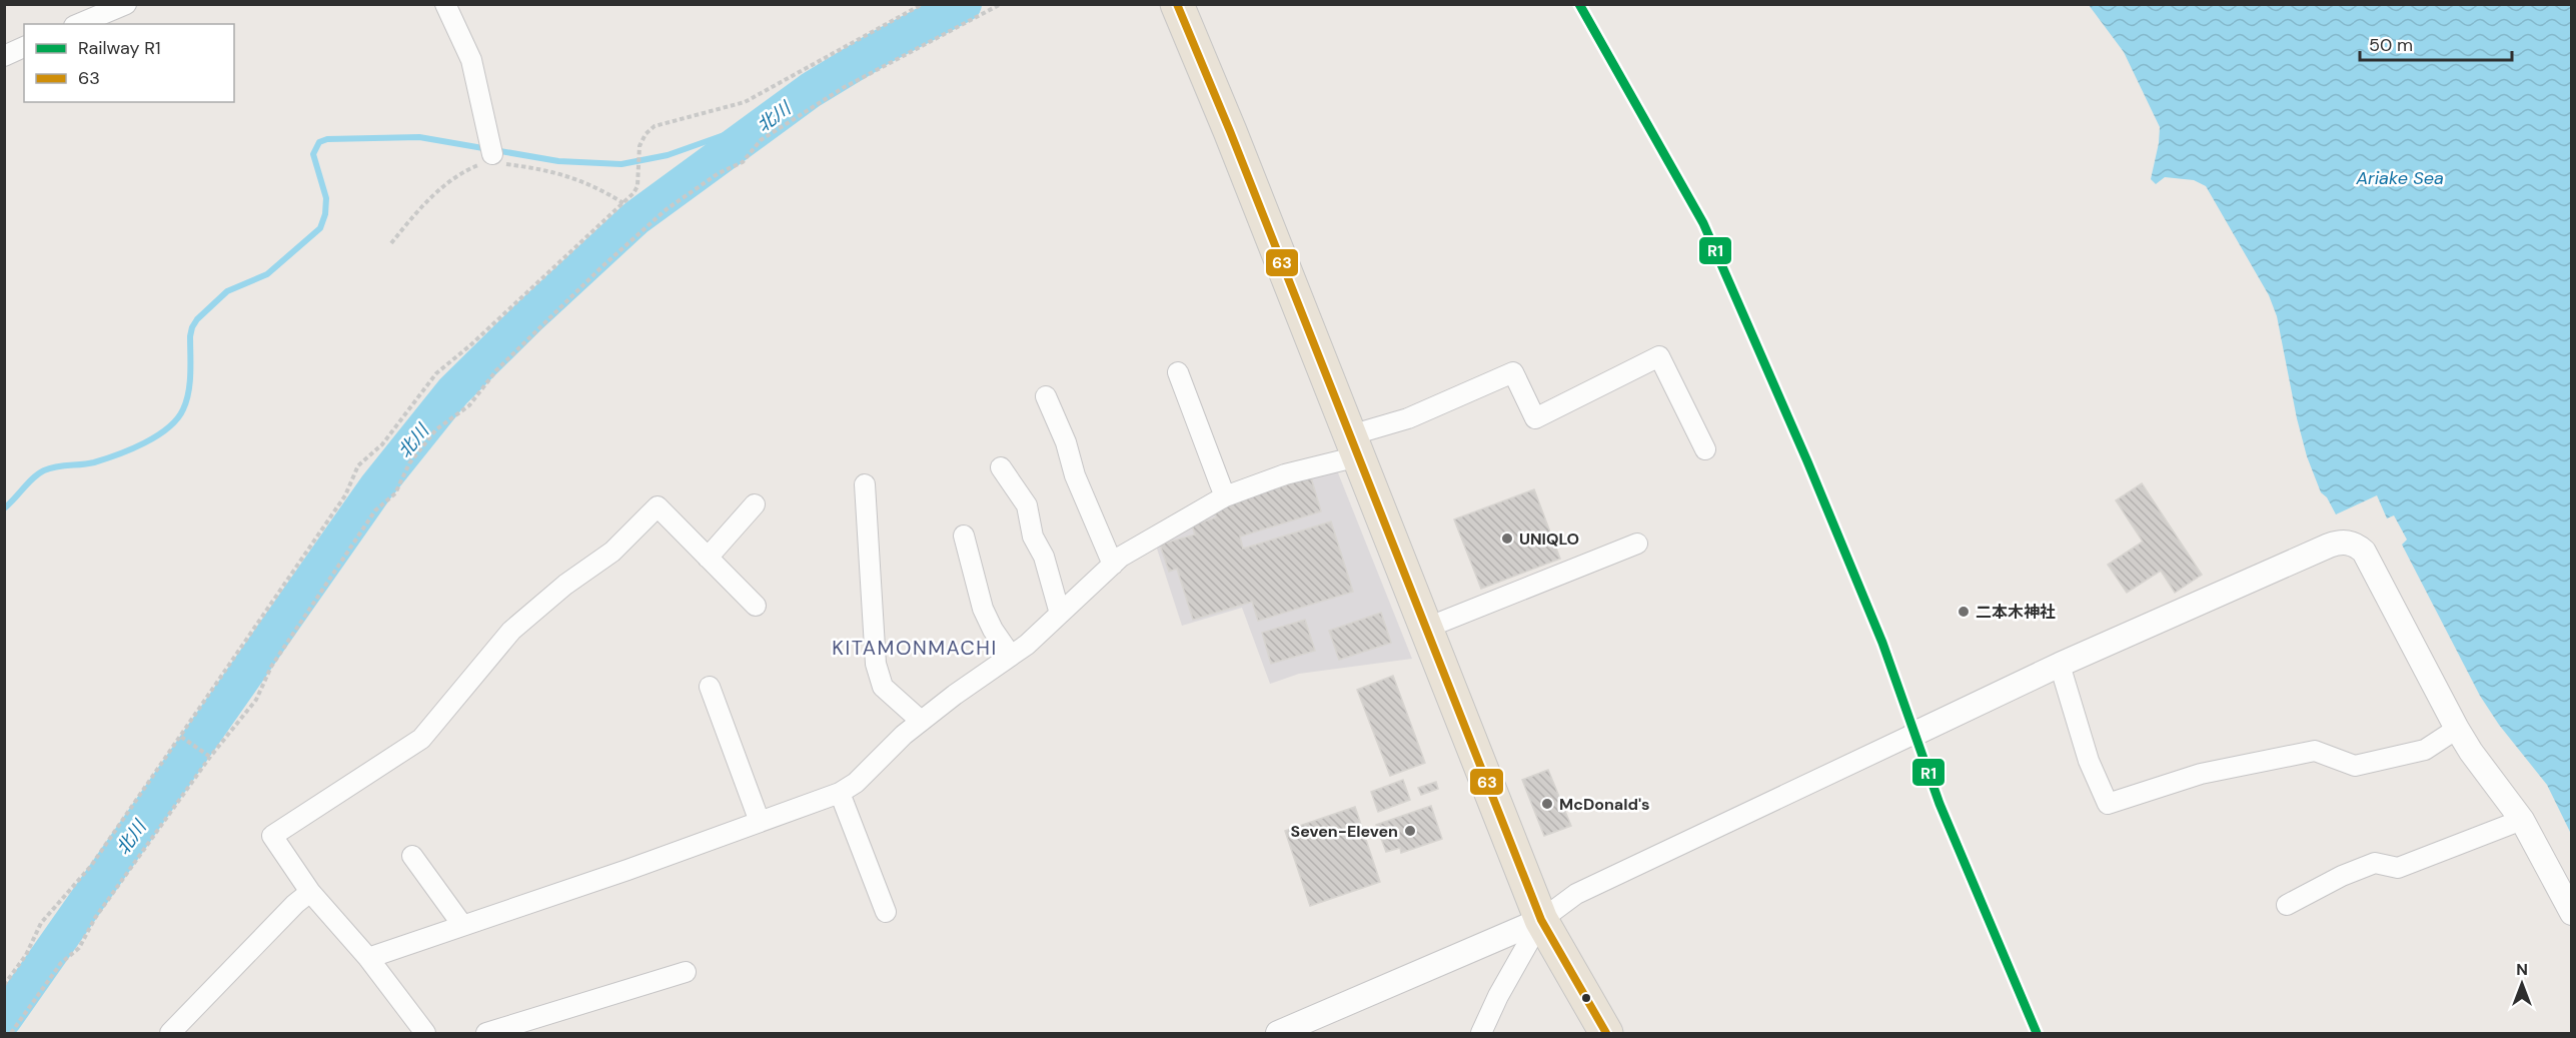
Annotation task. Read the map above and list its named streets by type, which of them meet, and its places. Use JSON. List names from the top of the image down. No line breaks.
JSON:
{"districts":["KITAMONMACHI"],"water":["北川","Ariake Sea"],"places":["UNIQLO","二本木神社","McDonald's","Seven-Eleven"],"lines":["rail line R1","transit line 63"],"legend":["Railway R1","63"],"scale_bar":"50 m","north":"top"}
